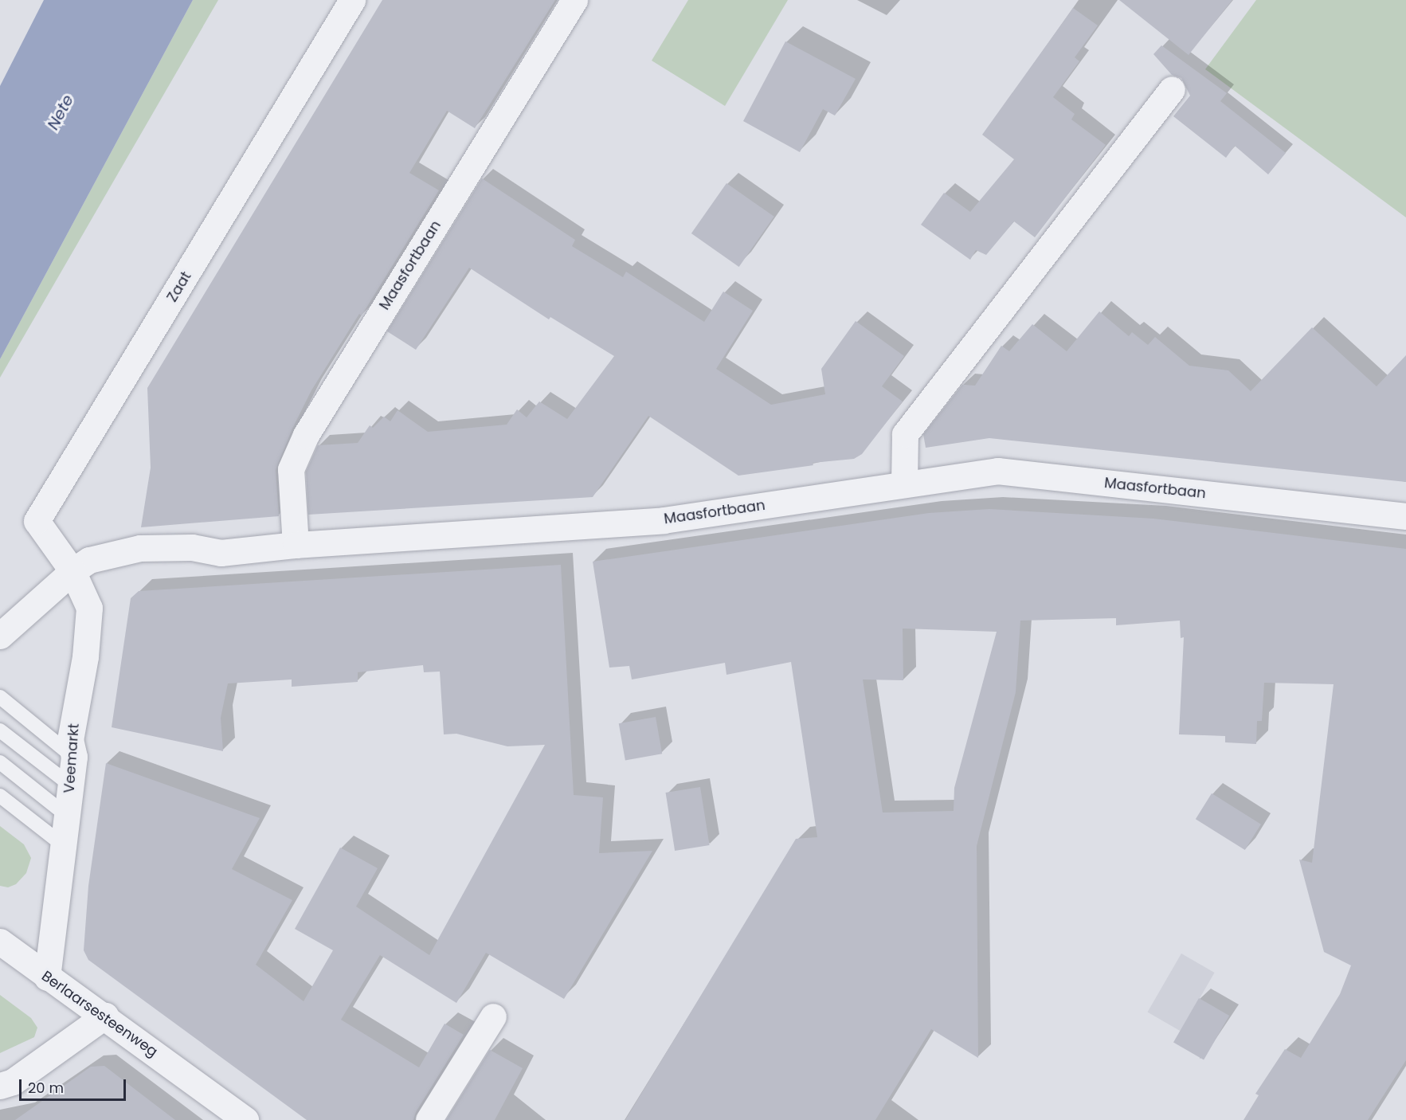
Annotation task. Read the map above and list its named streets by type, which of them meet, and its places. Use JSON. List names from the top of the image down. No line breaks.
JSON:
{"streets":{"street":["Maasfortbaan","Zaat","Veemarkt","Berlaarsesteenweg"]},"crossings":[["Maasfortbaan","Zaat"],["Maasfortbaan","Veemarkt"],["Zaat","Veemarkt"],["Veemarkt","Berlaarsesteenweg"]],"water":["Nete"],"scale_bar":"20 m"}
